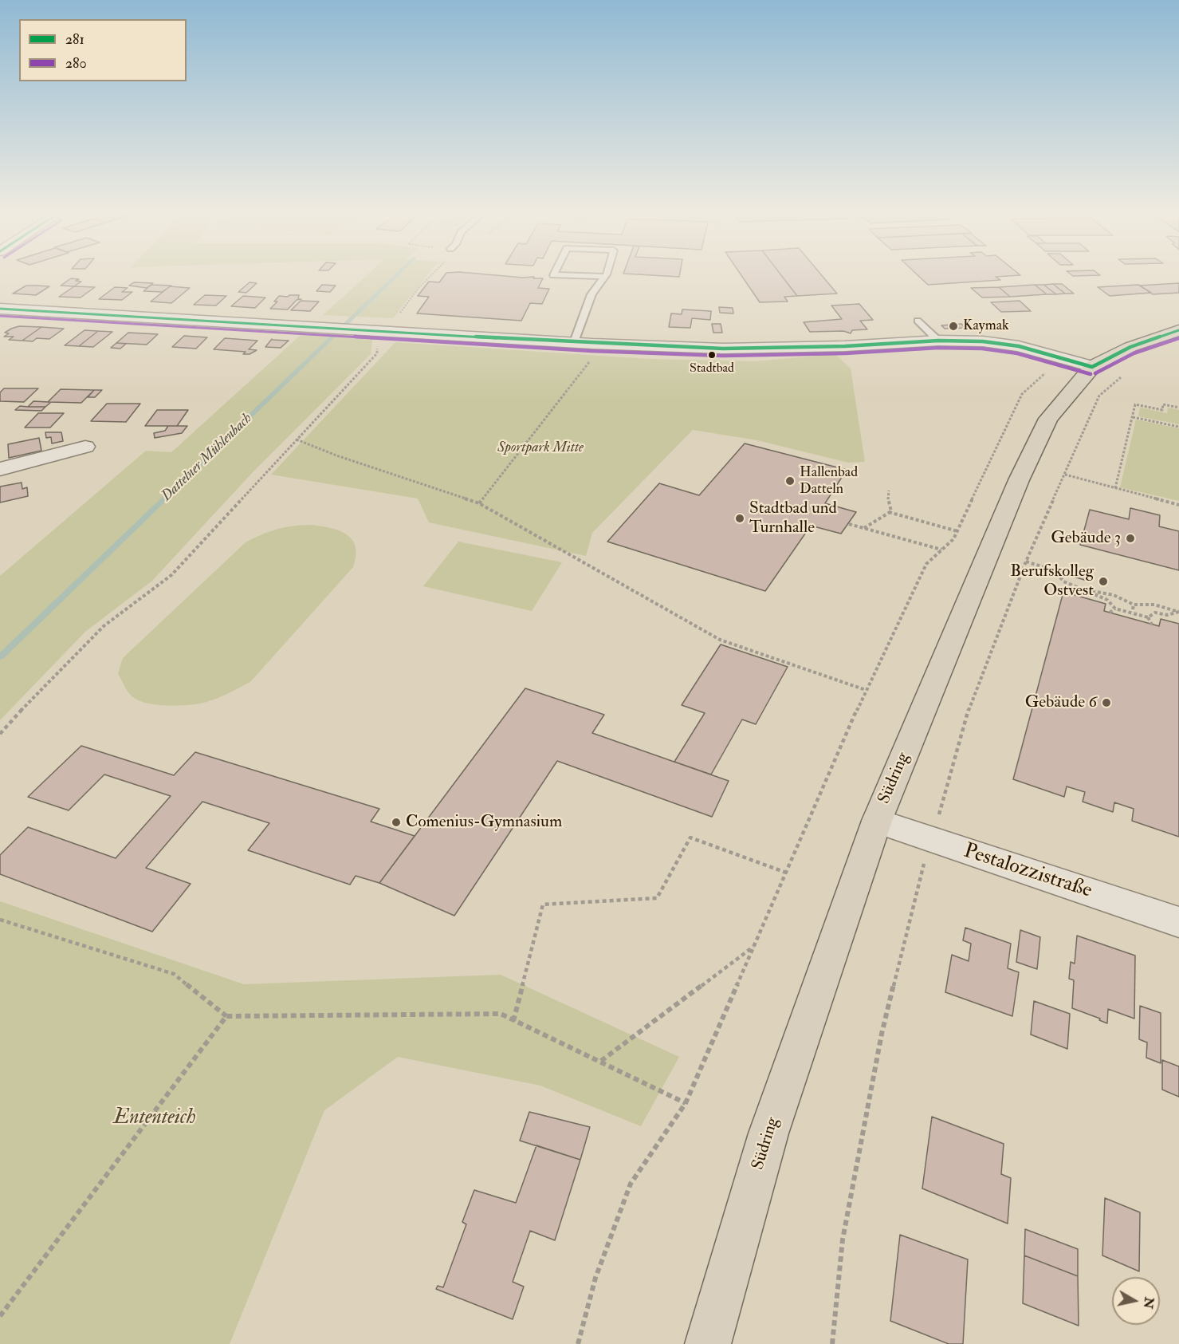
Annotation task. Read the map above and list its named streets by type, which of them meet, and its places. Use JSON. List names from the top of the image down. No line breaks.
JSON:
{"streets":{"main road":["Südring"],"street":["Pestalozzistraße"]},"crossings":[["Südring","Pestalozzistraße"]],"water":["Dattelner Mühlenbach"],"parks":["Sportpark Mitte","Ententeich"],"places":["Kaymak","Stadtbad","Hallenbad Datteln","Stadtbad und Turnhalle","Gebäude 3","Berufskolleg Ostvest","Gebäude 6","Comenius-Gymnasium"],"lines":["transit line 281","transit line 280"],"legend":["281","280"],"north":"right"}
